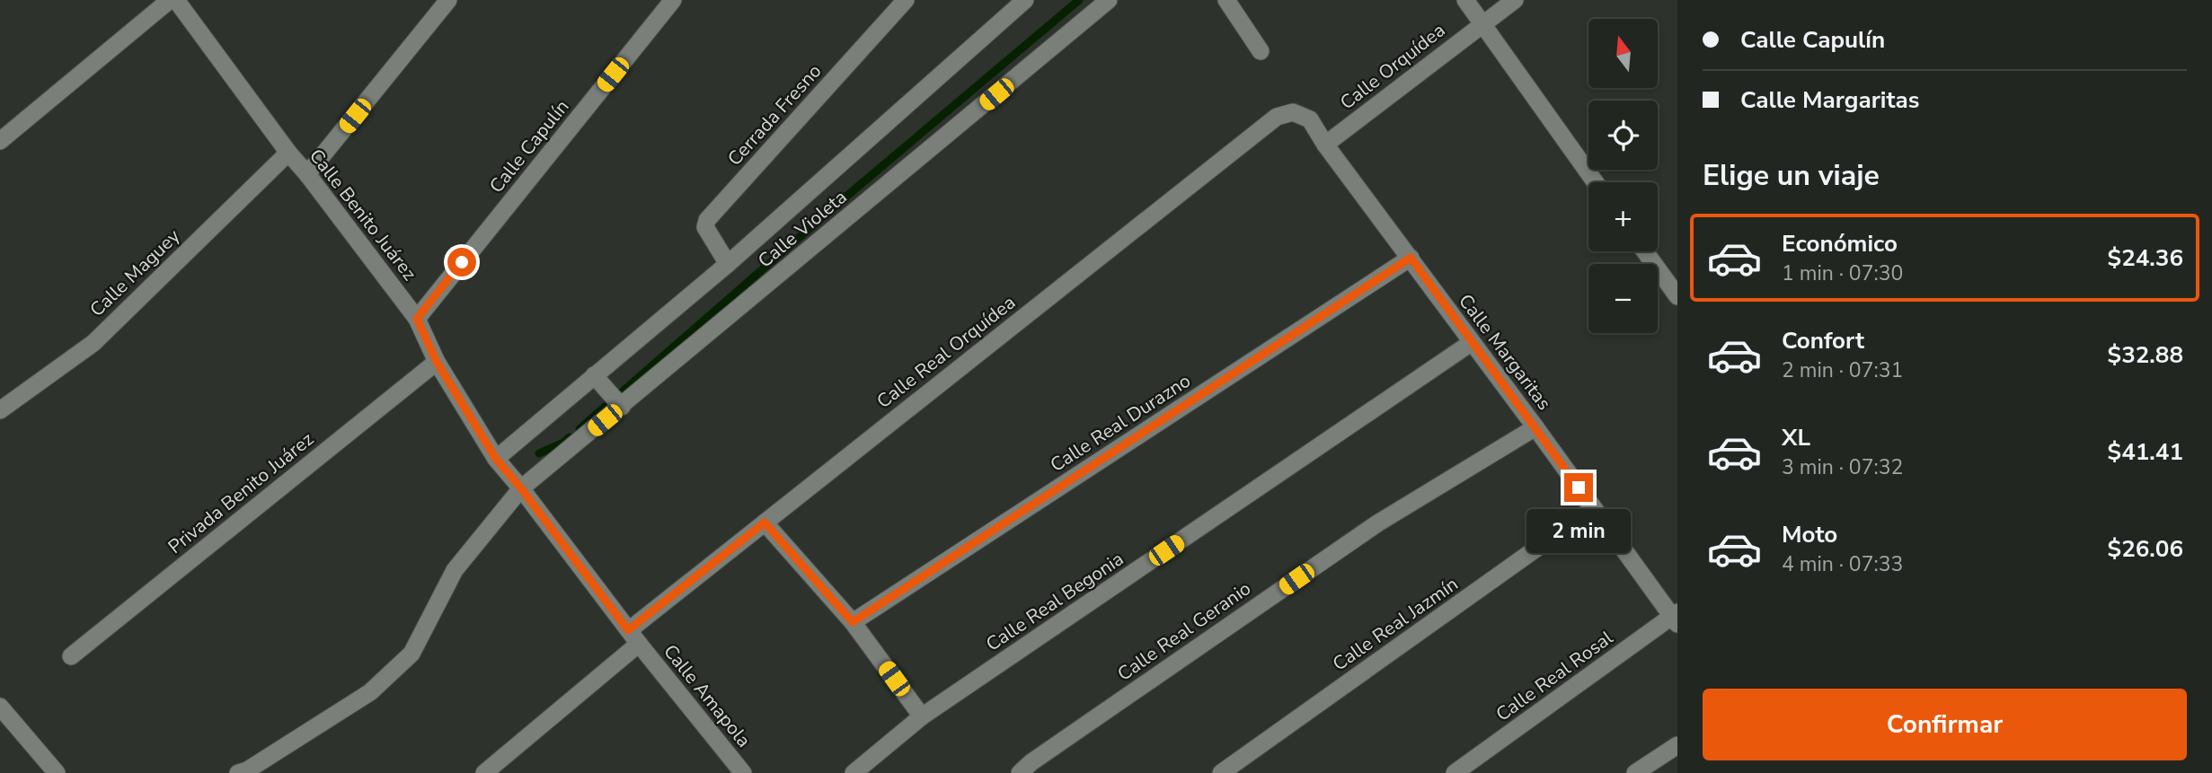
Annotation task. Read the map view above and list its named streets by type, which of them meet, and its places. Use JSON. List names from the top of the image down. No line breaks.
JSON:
{"streets":{"street":["Calle Orquídea","Cerrada Fresno","Calle Capulín","Calle Benito Juárez","Calle Violeta","Calle Maguey","Calle Real Orquídea","Calle Margaritas","Calle Real Durazno","Privada Benito Juárez","Calle Real Begonia","Calle Real Jazmín","Calle Real Geranio","Calle Real Rosal","Calle Amapola"]},"crossings":[["Calle Orquídea","Calle Margaritas"],["Calle Capulín","Calle Benito Juárez"],["Calle Benito Juárez","Calle Violeta"],["Calle Benito Juárez","Calle Maguey"],["Calle Benito Juárez","Calle Real Orquídea"],["Calle Benito Juárez","Privada Benito Juárez"],["Calle Benito Juárez","Calle Amapola"],["Calle Real Orquídea","Calle Margaritas"],["Calle Real Orquídea","Calle Amapola"],["Calle Margaritas","Calle Real Durazno"],["Calle Margaritas","Calle Real Begonia"],["Calle Margaritas","Calle Real Jazmín"],["Calle Margaritas","Calle Real Geranio"],["Calle Margaritas","Calle Real Rosal"]],"north":"top","page":{"banner":["Calle Capulín","Calle Margaritas"],"map_buttons":["+","−"],"heading":"Elige un viaje","list":[{"name":"Económico","note":"1 min · 07:30","value":"$24.36"},{"name":"Confort","note":"2 min · 07:31","value":"$32.88"},{"name":"XL","note":"3 min · 07:32","value":"$41.41"},{"name":"Moto","note":"4 min · 07:33","value":"$26.06"}],"bubble":"2 min","buttons":"Confirmar"}}
